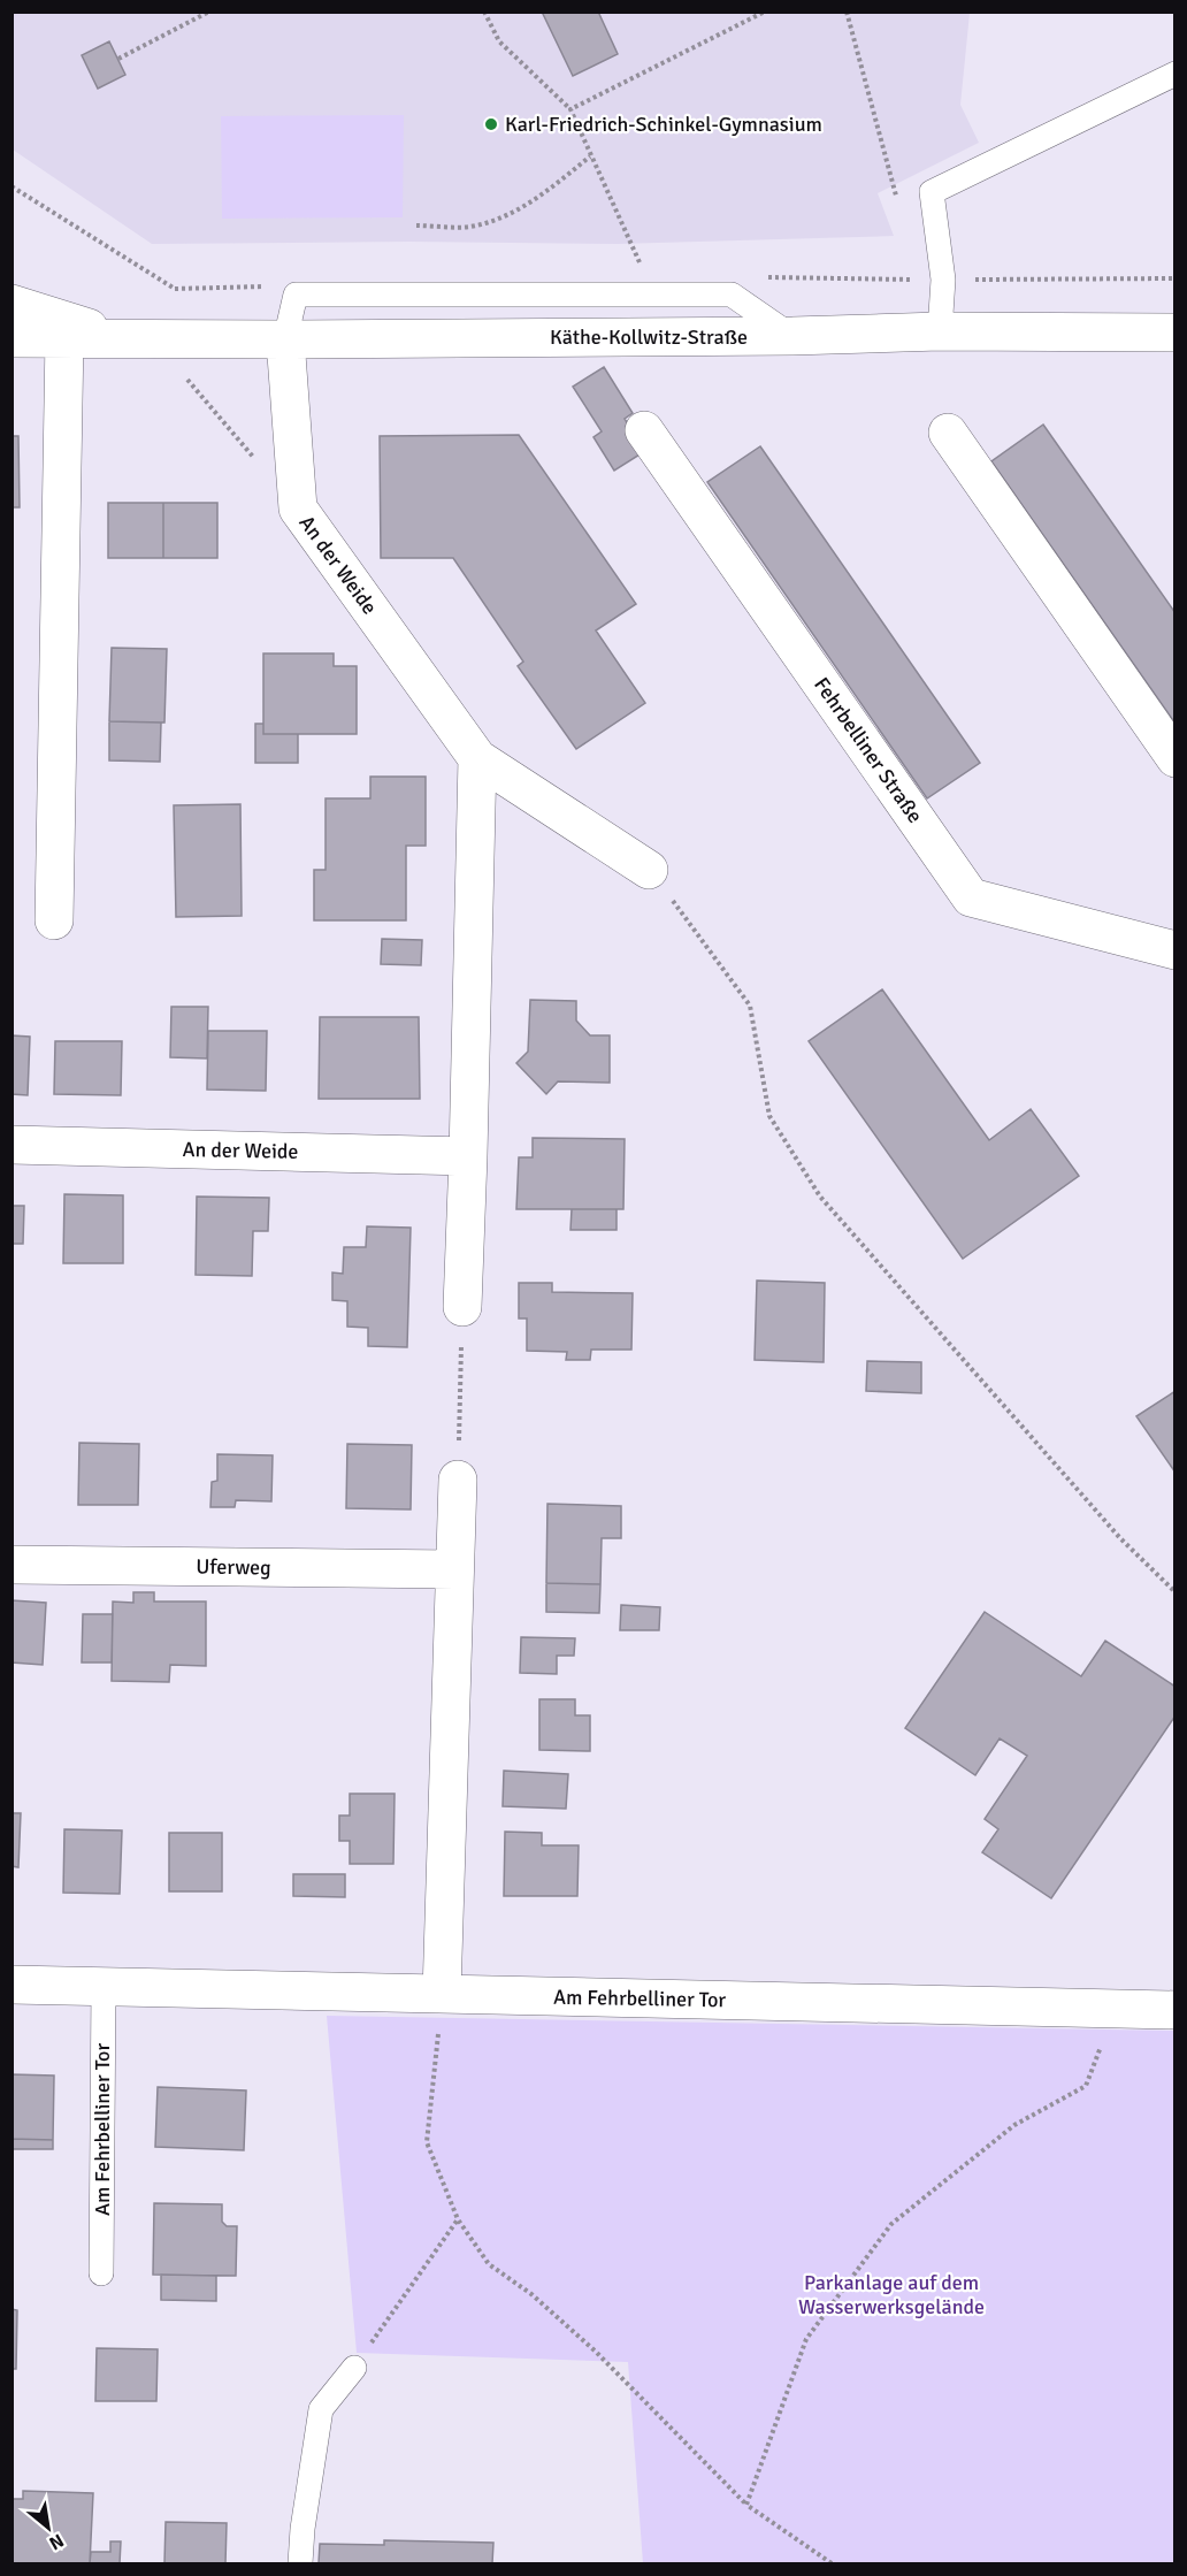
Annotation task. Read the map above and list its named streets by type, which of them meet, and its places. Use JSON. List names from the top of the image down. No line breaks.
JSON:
{"streets":{"street":["Käthe-Kollwitz-Straße","An der Weide","Fehrbelliner Straße","Uferweg","Am Fehrbelliner Tor"]},"crossings":[["Käthe-Kollwitz-Straße","An der Weide"]],"parks":["Parkanlage auf dem Wasserwerksgelände"],"places":["Karl-Friedrich-Schinkel-Gymnasium"],"north":"bottom right"}
